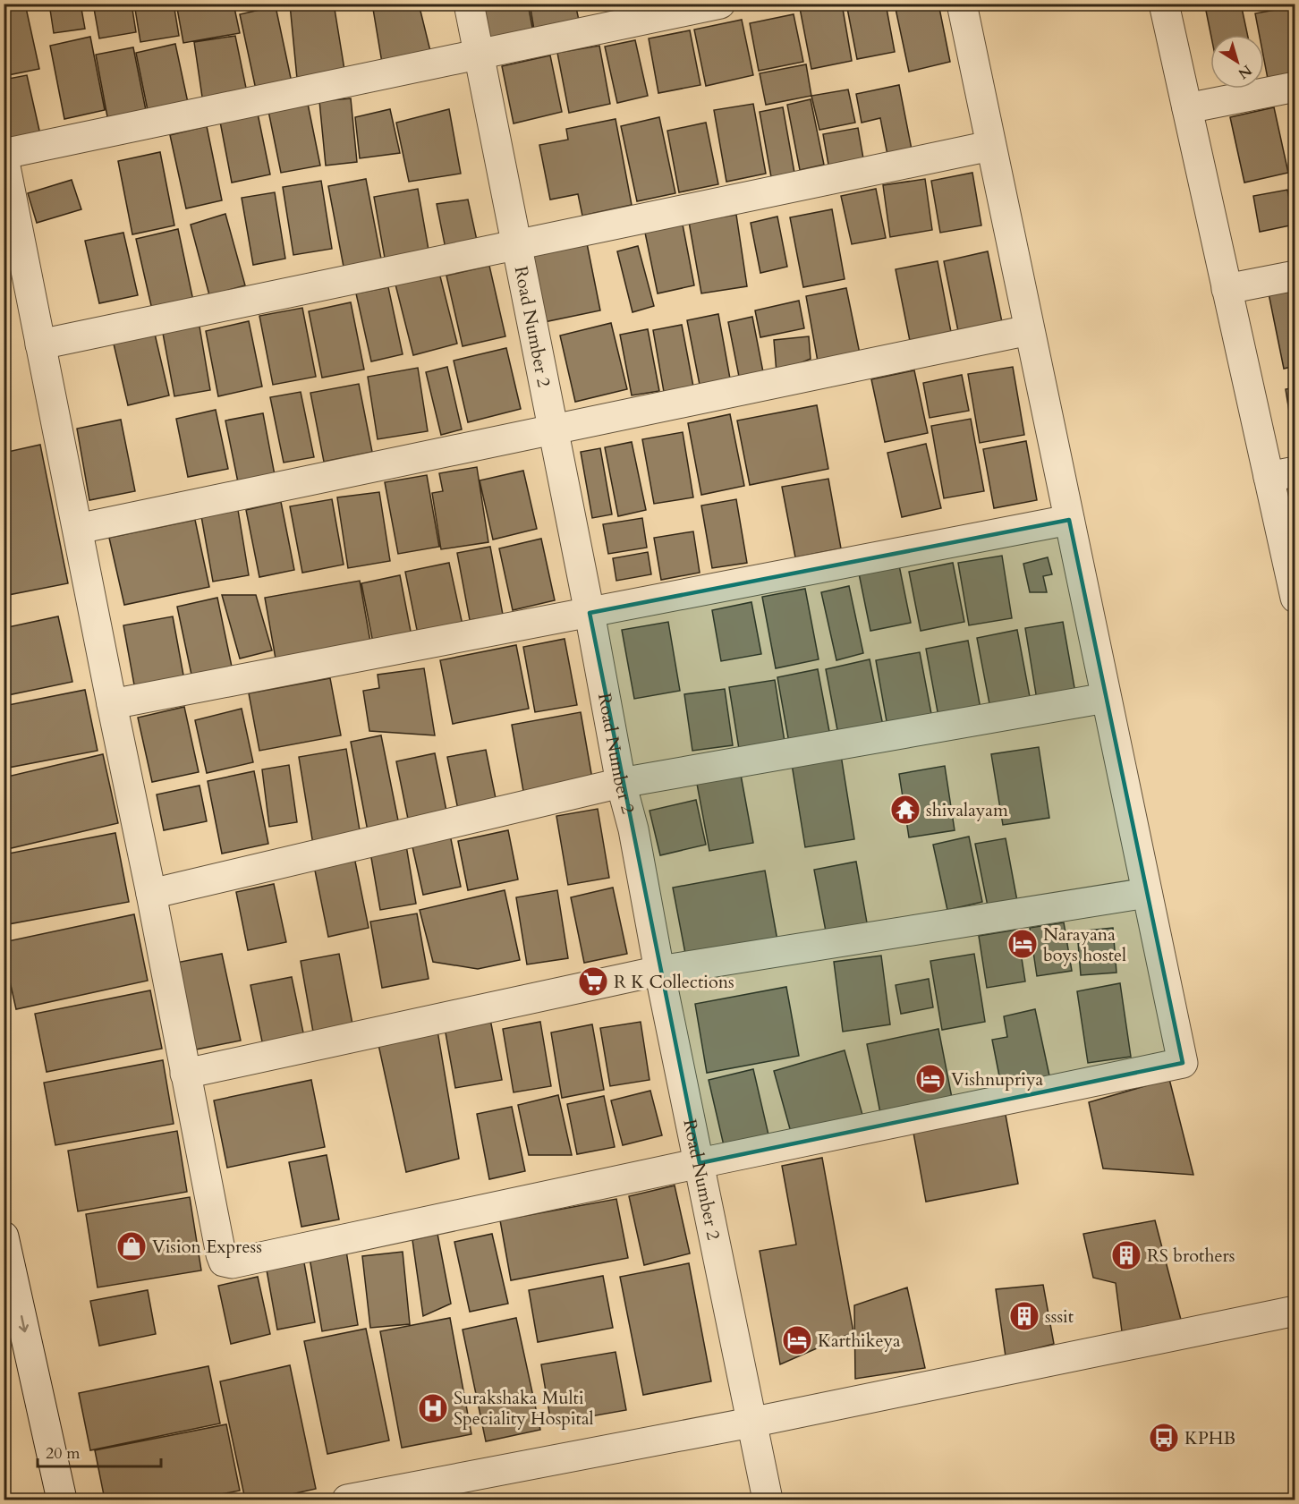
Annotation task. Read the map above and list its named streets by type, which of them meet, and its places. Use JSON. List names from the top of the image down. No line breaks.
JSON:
{"streets":{"street":["Road Number 2"]},"places":{"temple":["shivalayam"],"hotel":["Narayana boys hostel","Vishnupriya","Karthikeya"],"supermarket":["R K Collections"],"shop":["Vision Express"],"building":["RS brothers","sssit"],"hospital":["Surakshaka Multi Speciality Hospital"],"bus stop":["KPHB"]},"scale_bar":"20 m","north":"bottom right"}
